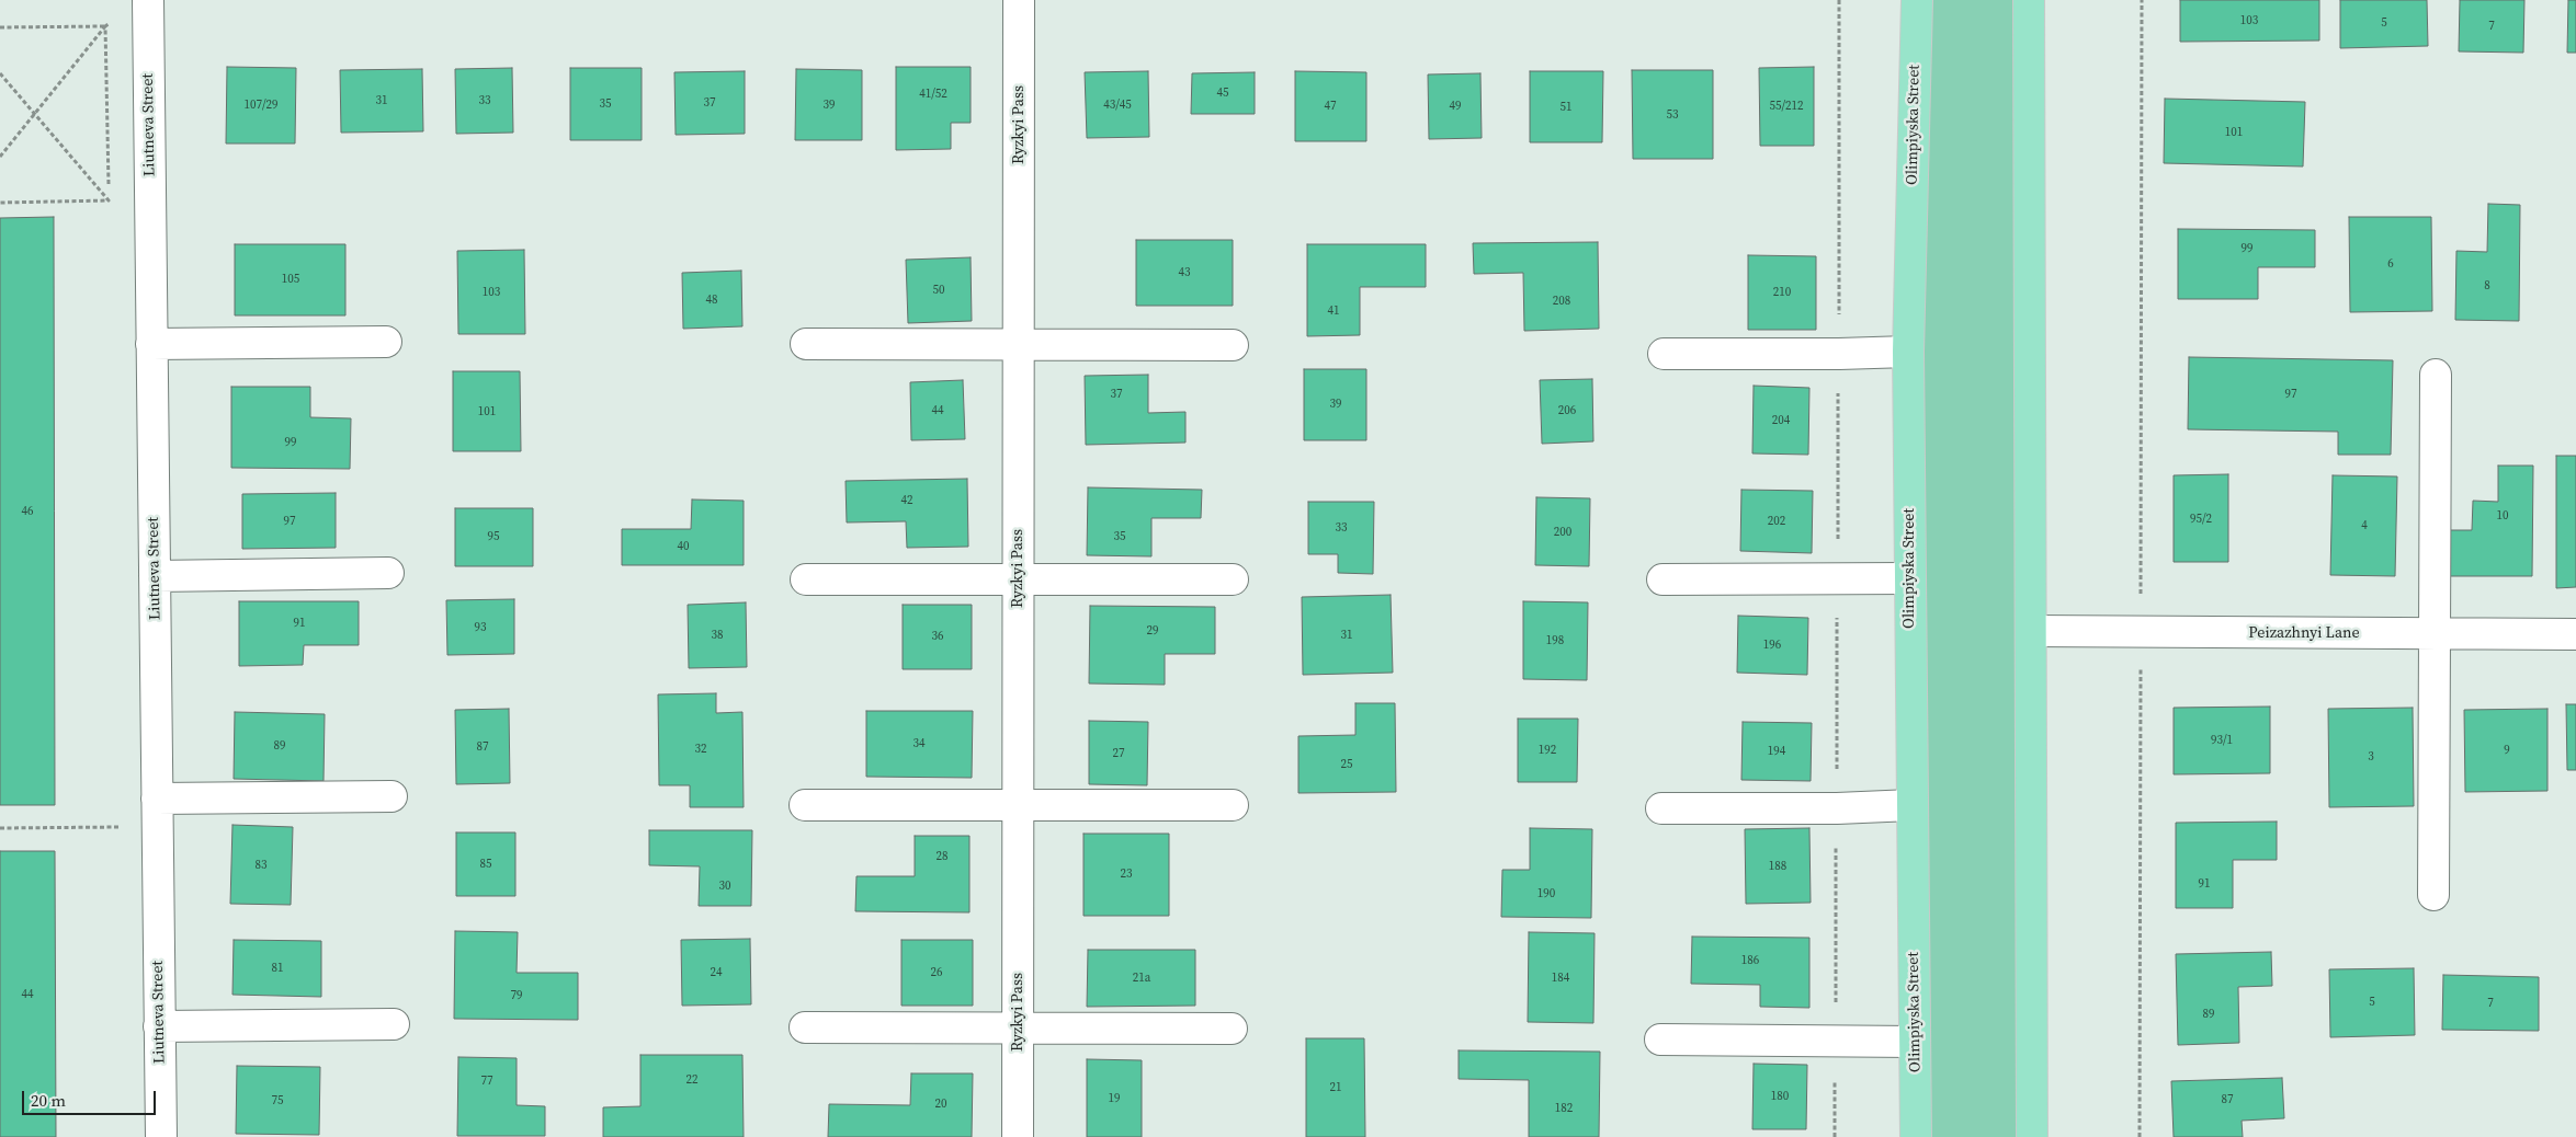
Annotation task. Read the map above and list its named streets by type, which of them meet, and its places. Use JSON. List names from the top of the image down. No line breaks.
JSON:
{"streets":{"main road":["Olimpiyska Street"],"street":["Liutneva Street","Ryzkyi Pass","Peizazhnyi Lane"]},"house_numbers":["103","5","7","45","41/52","31","33","37","35","107/29","39","43/45","47","49","55/212","51","53","101","99","6","43","105","8","50","103","210","48","208","41","37","97","39","44","206","101","204","99","42","46","10","95/2","97","202","4","33","200","95","35","40","91","93","29","38","31","36","198","196","93/1","34","89","87","32","192","9","194","27","3","25","28","85","83","188","23","91","30","190","186","81","24","26","21а","184","44","79","5","7","89","22","77","21","180","19","87","75","20","182"],"scale_bar":"20 m"}
